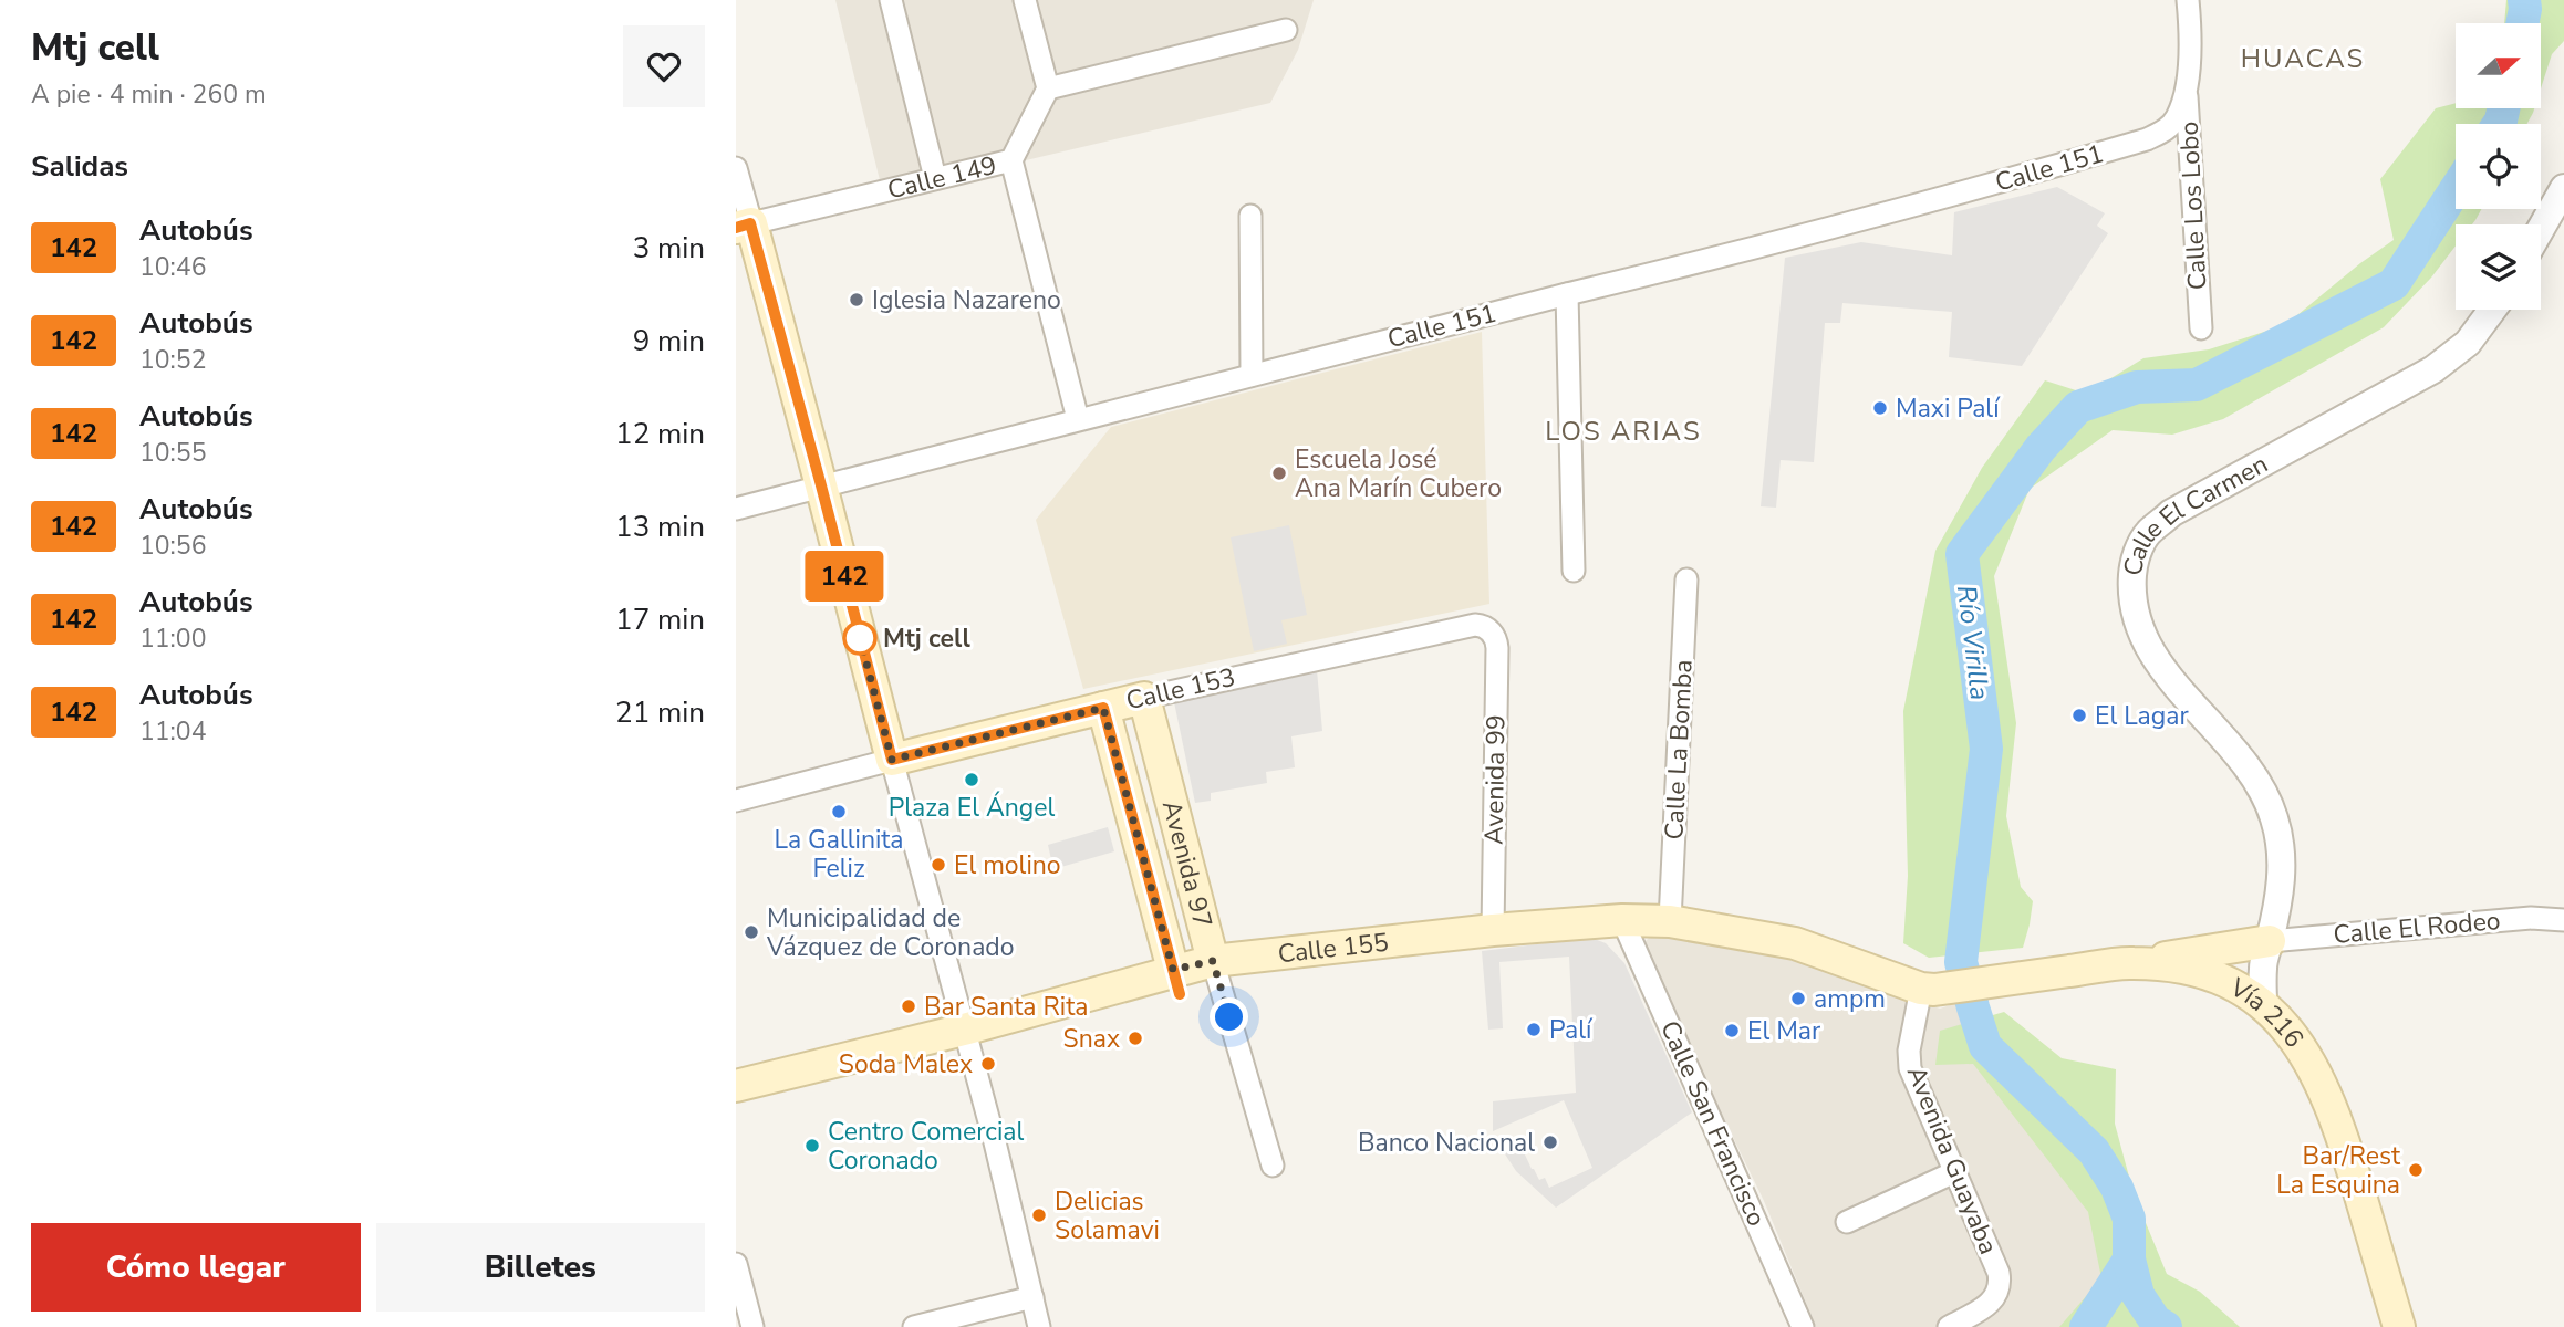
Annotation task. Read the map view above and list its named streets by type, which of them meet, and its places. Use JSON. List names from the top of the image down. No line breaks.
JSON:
{"streets":{"main road":["Calle 153","Avenida 97","Calle 155","Vía 216"],"street":["Calle 151","Calle 149","Calle Los Lobo","Calle El Carmen","Calle La Bomba","Avenida 99","Calle El Rodeo","Calle San Francisco","Avenida Guayaba"]},"crossings":[["Calle 151","Calle Los Lobo"],["Calle El Carmen","Calle El Rodeo"],["Calle El Carmen","Vía 216"],["Calle 153","Avenida 99"],["Calle 153","Avenida 97"],["Calle La Bomba","Calle 155"],["Avenida 99","Calle 155"],["Avenida 97","Calle 155"],["Calle 155","Vía 216"],["Calle 155","Calle San Francisco"],["Calle 155","Avenida Guayaba"],["Vía 216","Avenida Guayaba"]],"districts":["HUACAS","LOS ARIAS"],"water":["Río Virilla"],"places":["Iglesia Nazareno","Maxi Palí","Escuela José Ana Marín Cubero","Mtj cell","El Lagar","Plaza El Ángel","La Gallinita Feliz","El molino","Municipalidad de Vázquez de Coronado","ampm","Bar Santa Rita","Palí","El Mar","Snax","Soda Malex","Banco Nacional","Centro Comercial Coronado","Bar/Rest La Esquina","Delicias Solamavi"],"lines":["bus line 142"],"north":"right","page":{"heading":[["Mtj cell","A pie · 4 min · 260 m"],"Salidas"],"on_map":"142","list":[{"mark":"142","name":"Autobús","note":"10:46","value":"3 min"},{"mark":"142","name":"Autobús","note":"10:52","value":"9 min"},{"mark":"142","name":"Autobús","note":"10:55","value":"12 min"},{"mark":"142","name":"Autobús","note":"10:56","value":"13 min"},{"mark":"142","name":"Autobús","note":"11:00","value":"17 min"},{"mark":"142","name":"Autobús","note":"11:04","value":"21 min"}],"buttons":["Cómo llegar","Billetes"]}}
